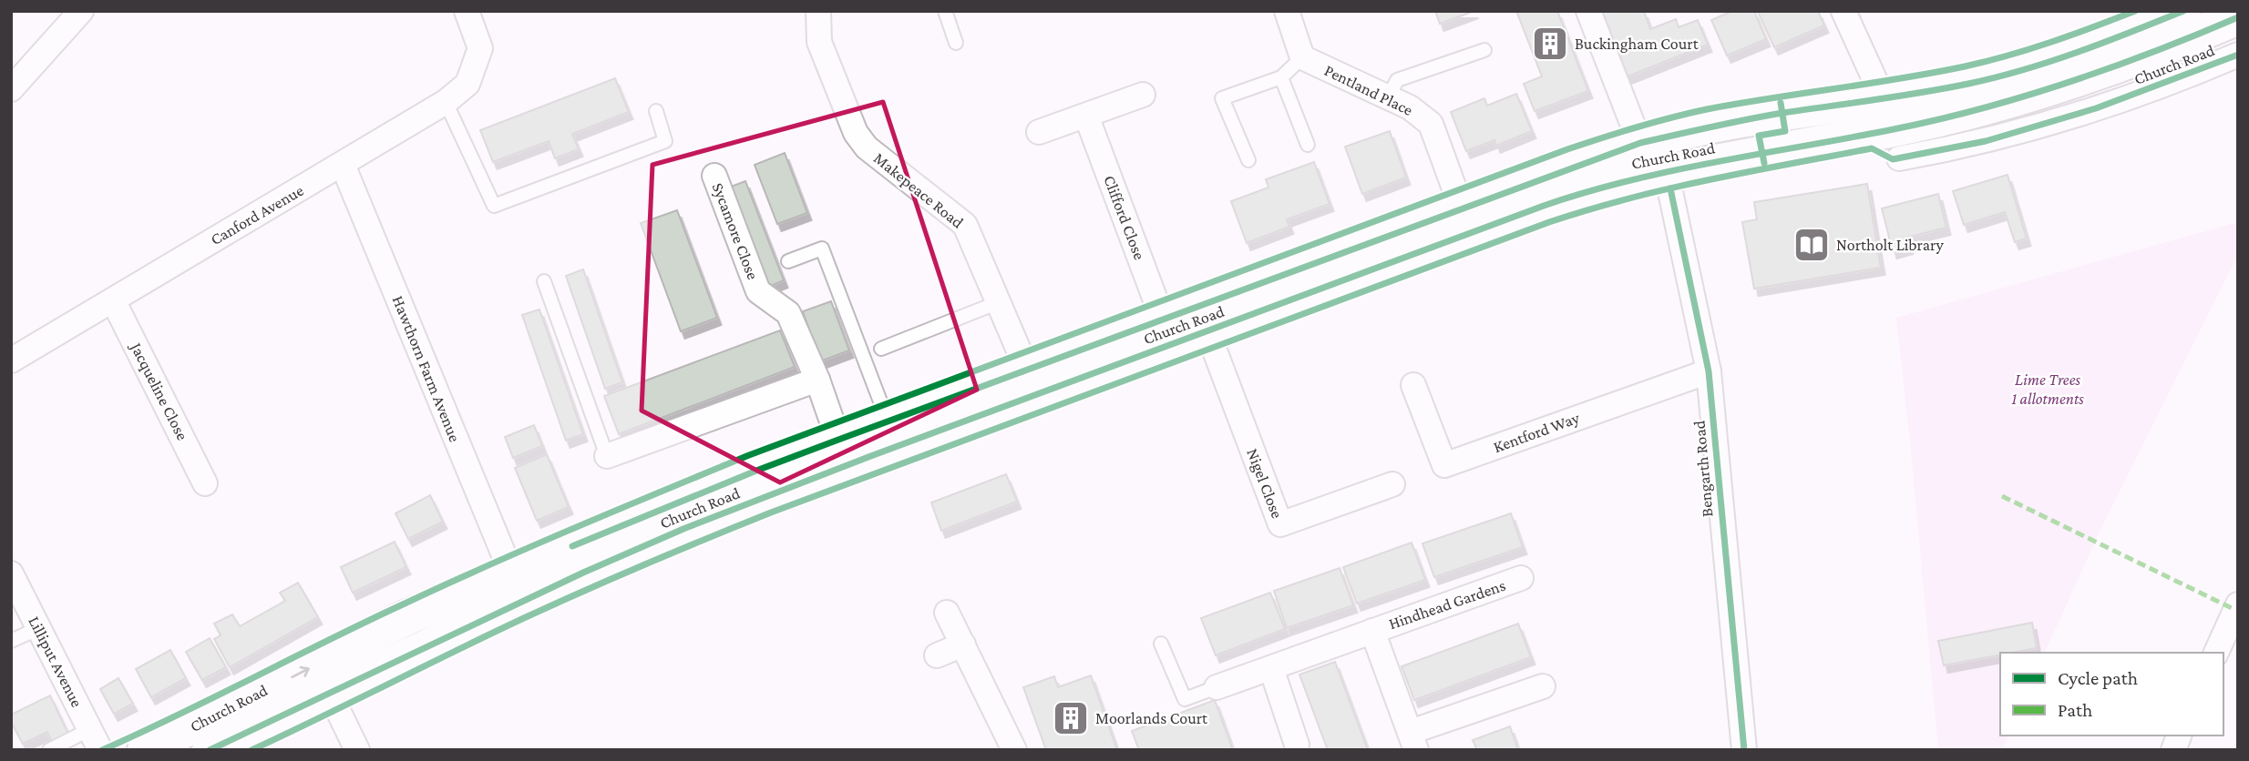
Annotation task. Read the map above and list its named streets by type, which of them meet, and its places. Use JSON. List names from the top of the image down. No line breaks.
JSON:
{"streets":{"highway":["Church Road"],"street":["Pentland Place","Makepeace Road","Canford Avenue","Clifford Close","Sycamore Close","Hawthorn Farm Avenue","Jacqueline Close","Kentford Way","Bengarth Road","Nigel Close","Hindhead Gardens","Lilliput Avenue"]},"crossings":[["Church Road","Pentland Place"],["Church Road","Makepeace Road"],["Church Road","Clifford Close"],["Church Road","Sycamore Close"],["Church Road","Hawthorn Farm Avenue"],["Church Road","Bengarth Road"],["Church Road","Nigel Close"],["Canford Avenue","Hawthorn Farm Avenue"],["Canford Avenue","Jacqueline Close"],["Kentford Way","Bengarth Road"]],"parks":["Lime Trees 1 allotments"],"places":{"building":["Buckingham Court","Moorlands Court"],"library":["Northolt Library"]},"legend":["Cycle path","Path"]}
